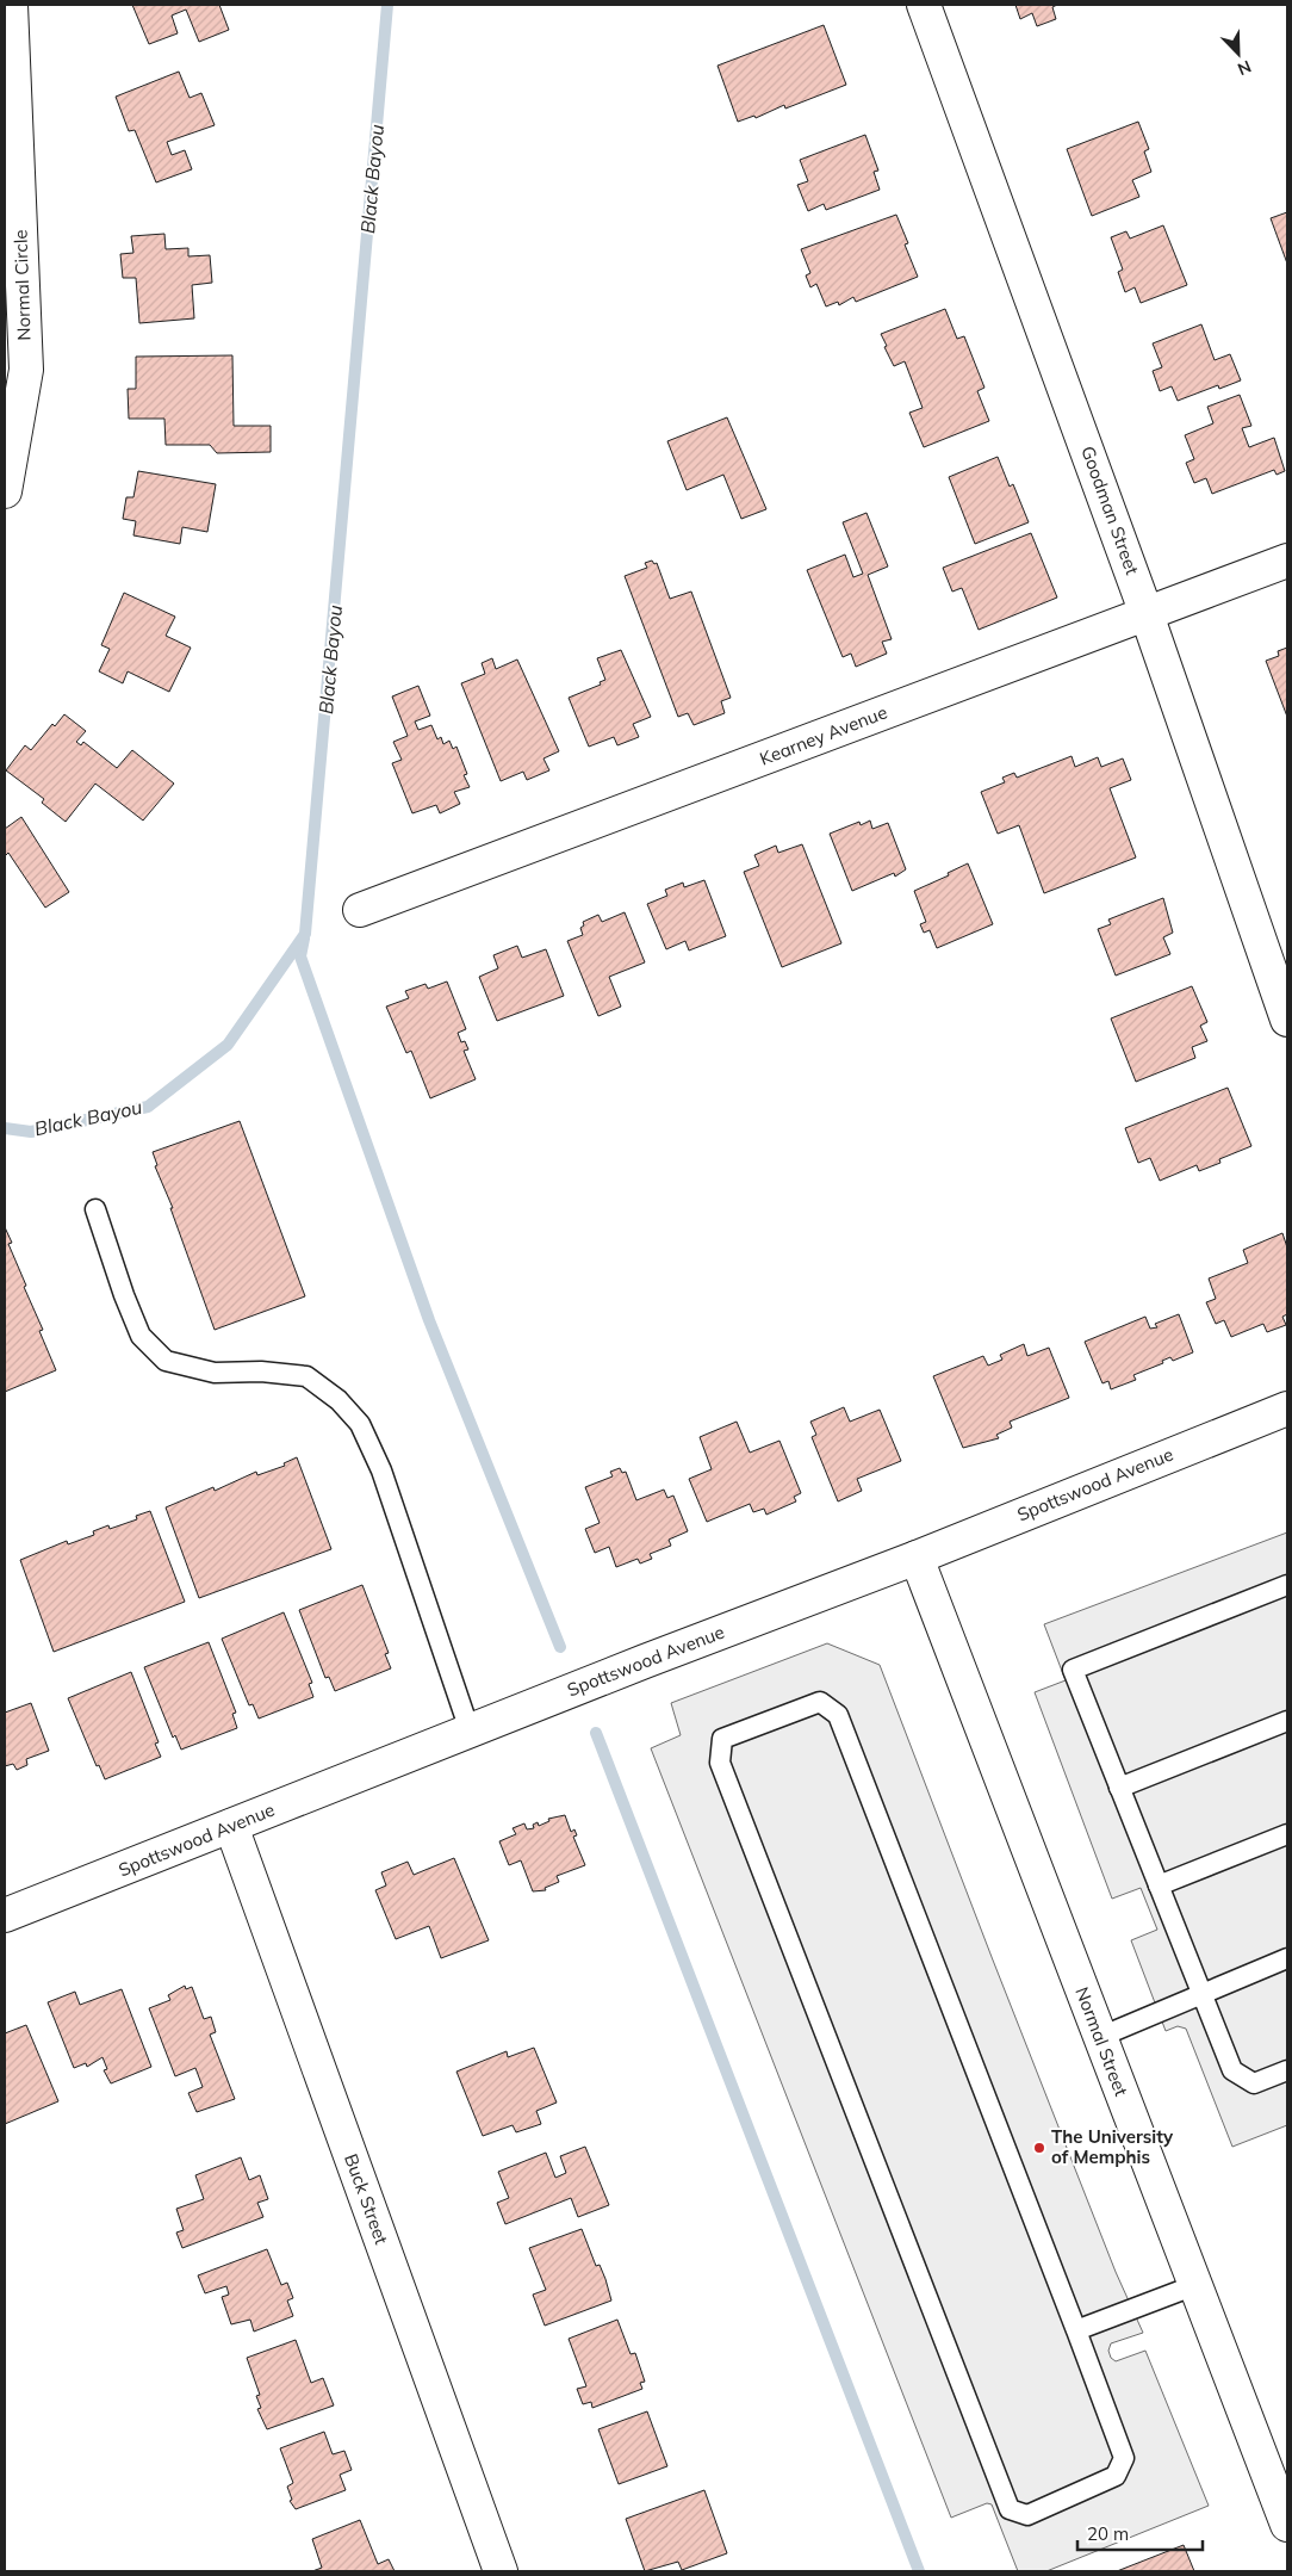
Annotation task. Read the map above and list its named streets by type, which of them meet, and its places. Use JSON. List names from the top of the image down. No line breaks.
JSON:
{"streets":{"street":["Normal Circle","Goodman Street","Kearney Avenue","Spottswood Avenue","Normal Street","Buck Street"]},"crossings":[["Goodman Street","Kearney Avenue"],["Spottswood Avenue","Normal Street"],["Spottswood Avenue","Buck Street"]],"water":["Black Bayou"],"places":["The University of Memphis"],"scale_bar":"20 m","north":"bottom right"}
